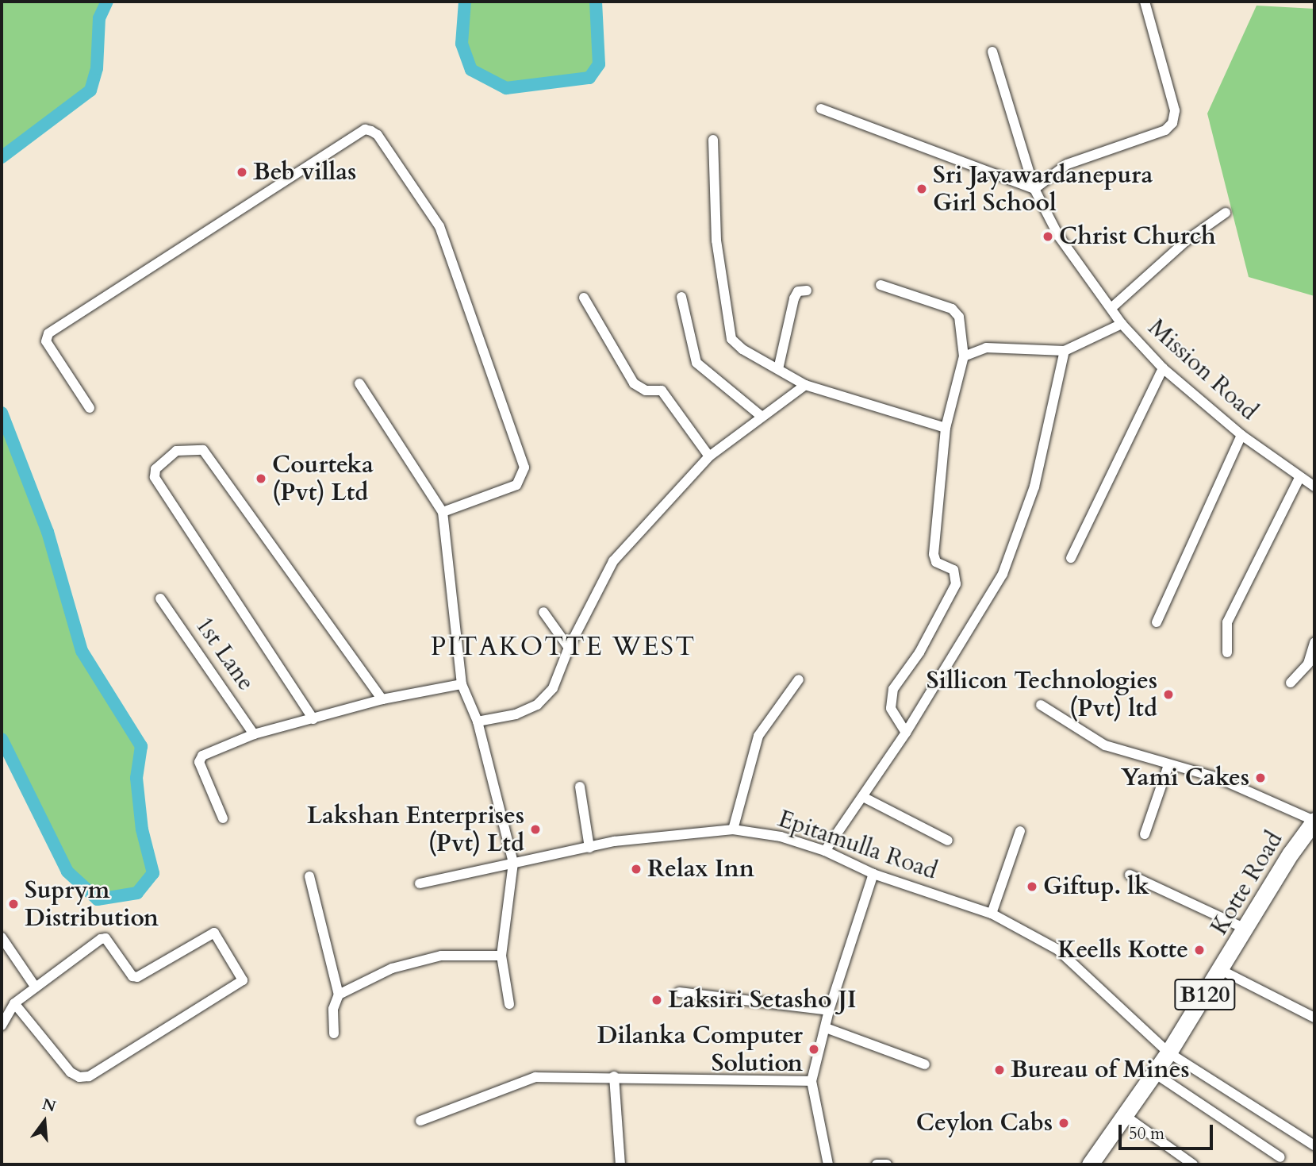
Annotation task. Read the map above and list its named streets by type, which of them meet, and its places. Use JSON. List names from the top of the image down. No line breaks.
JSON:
{"streets":{"main road":["Kotte Road","B120"],"street":["Mission Road","1st Lane","Epitamulla Road"]},"crossings":[["Epitamulla Road","Kotte Road"]],"districts":["PITAKOTTE WEST"],"places":["Beb villas","Sri Jayawardanepura Girl School","Christ Church","Courteka (Pvt) Ltd","Sillicon Technologies (Pvt) ltd","Yami Cakes","Lakshan Enterprises (Pvt) Ltd","Relax Inn","Giftup. lk","Suprym Distribution","Keells Kotte","Laksiri Setasho JI","Dilanka Computer Solution","Bureau of Mines","Ceylon Cabs"],"scale_bar":"50 m","north":"top"}
